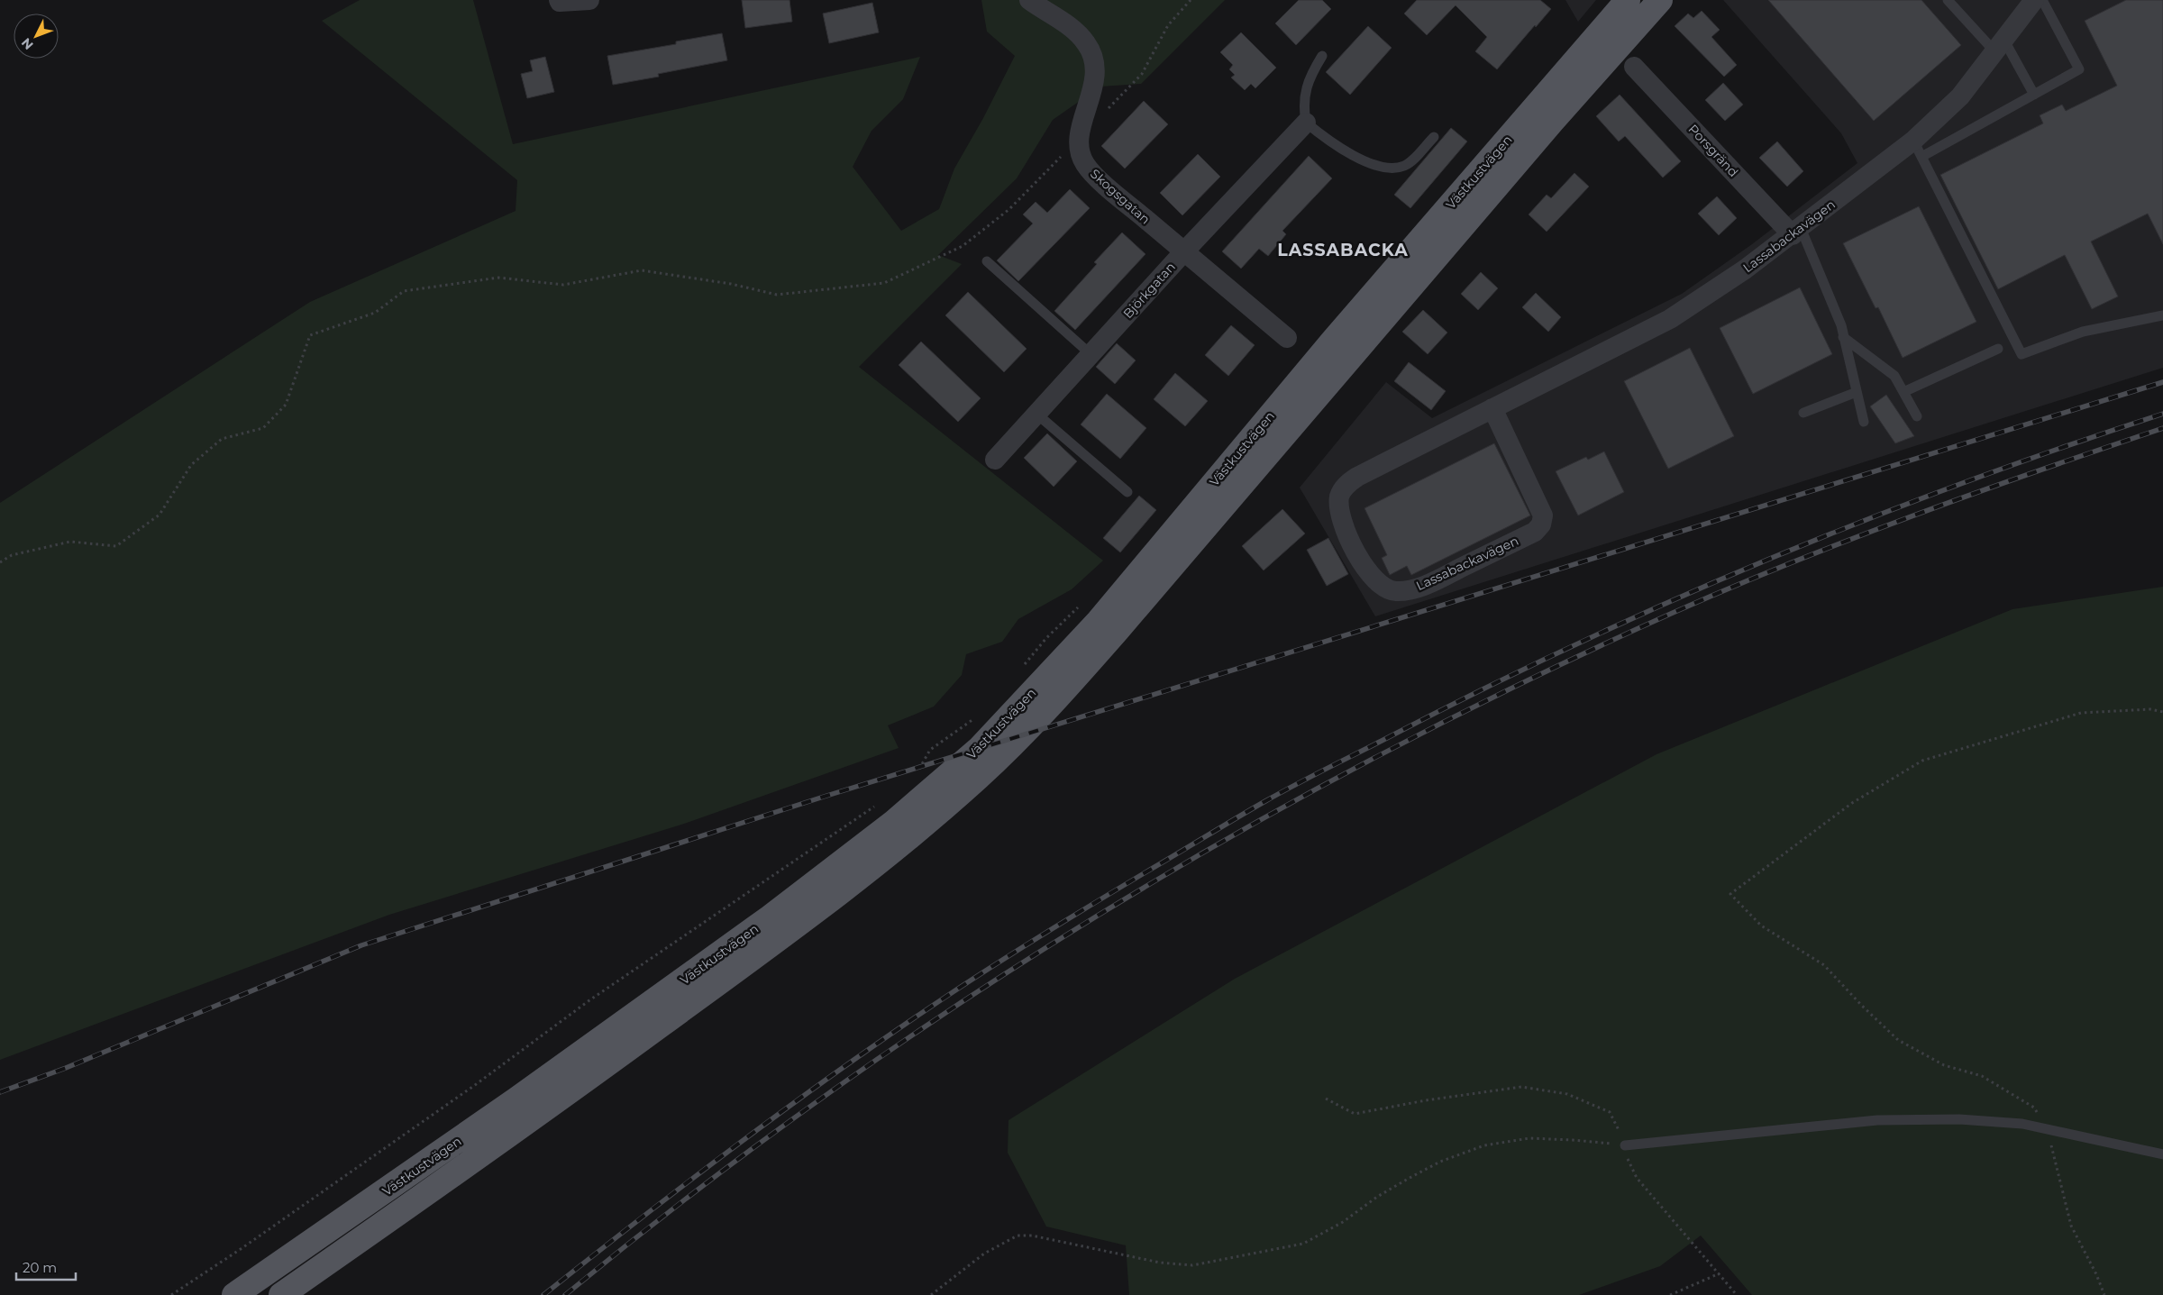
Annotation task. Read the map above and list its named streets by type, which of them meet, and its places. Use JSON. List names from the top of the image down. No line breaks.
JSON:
{"streets":{"main road":["Västkustvägen"],"street":["Porsgränd","Skogsgatan","Lassabackavägen","Björkgatan"]},"crossings":[["Porsgränd","Lassabackavägen"],["Skogsgatan","Björkgatan"]],"districts":["LASSABACKA"],"scale_bar":"20 m","north":"bottom left"}
